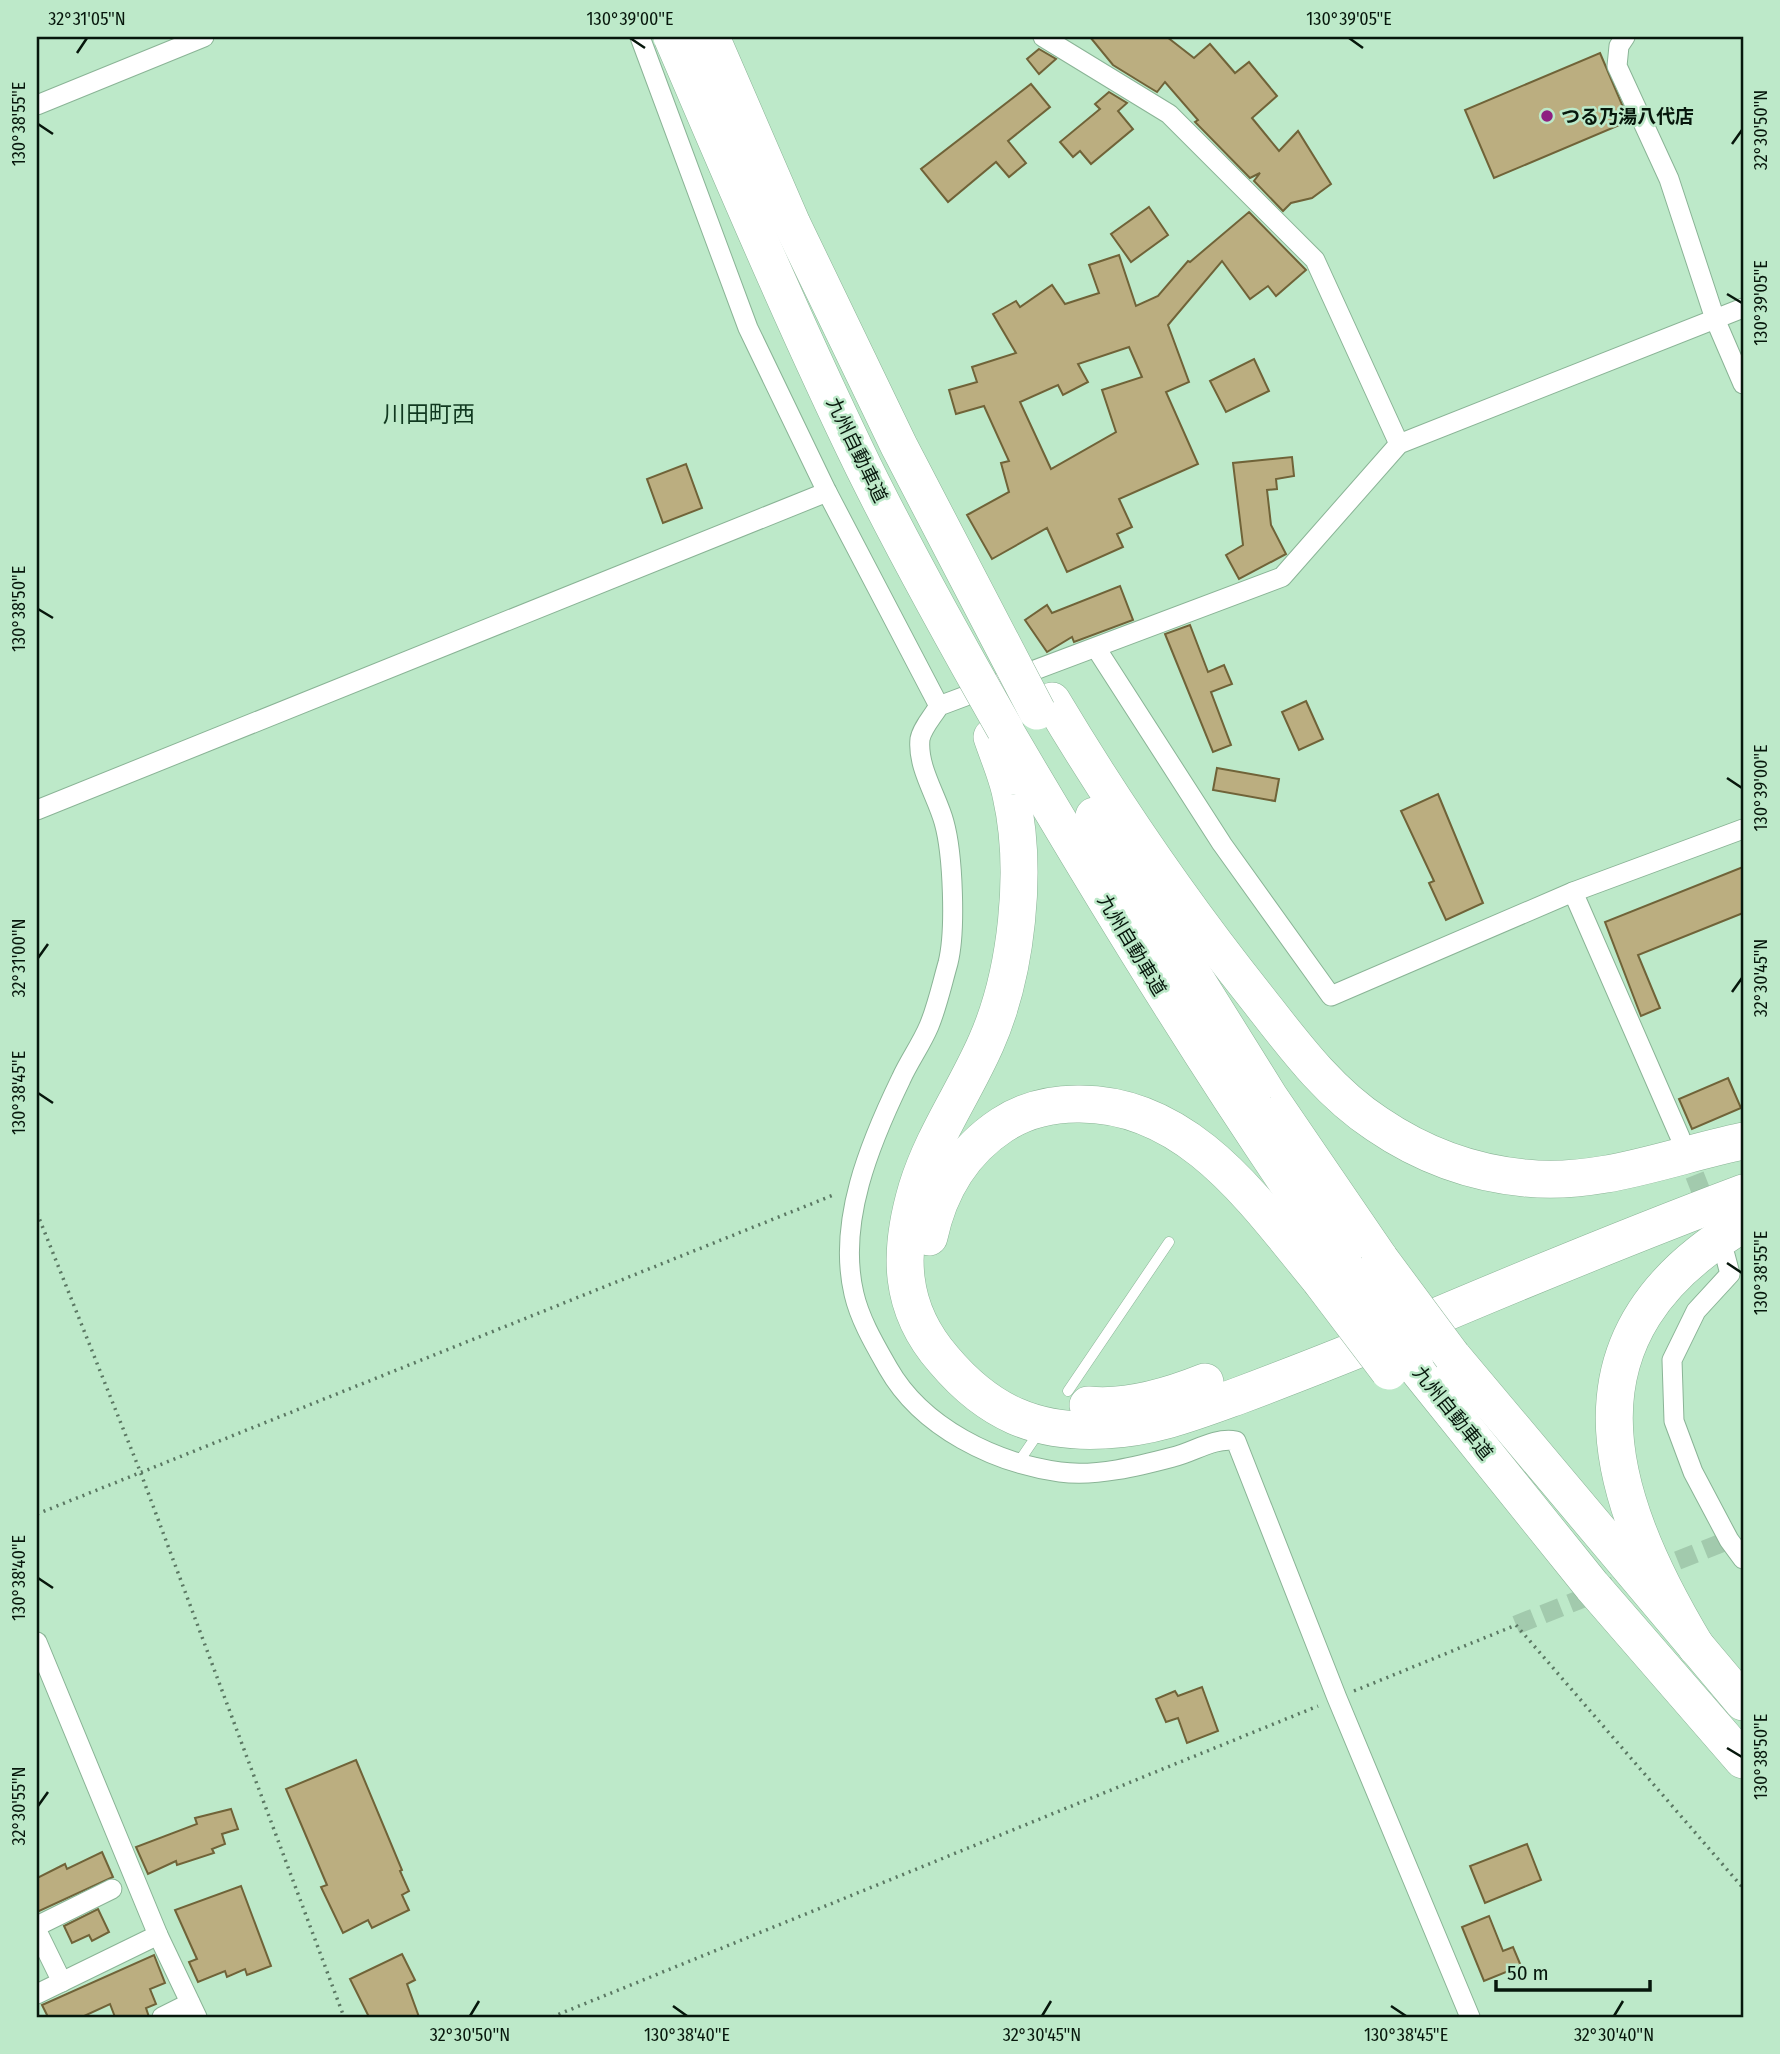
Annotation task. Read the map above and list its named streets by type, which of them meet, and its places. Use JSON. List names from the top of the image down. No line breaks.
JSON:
{"streets":{"highway":["九州自動車道"]},"districts":["川田町西"],"places":["つる乃湯八代店"],"scale_bar":"50 m","coordinates":["32°31'05\"N","130°39'00\"E","130°39'05\"E","130°38'55\"E","32°30'50\"N","130°38'50\"E","32°31'00\"N","32°30'45\"N","130°38'45\"E","130°38'40\"E","32°30'55\"N","32°30'40\"N"]}
